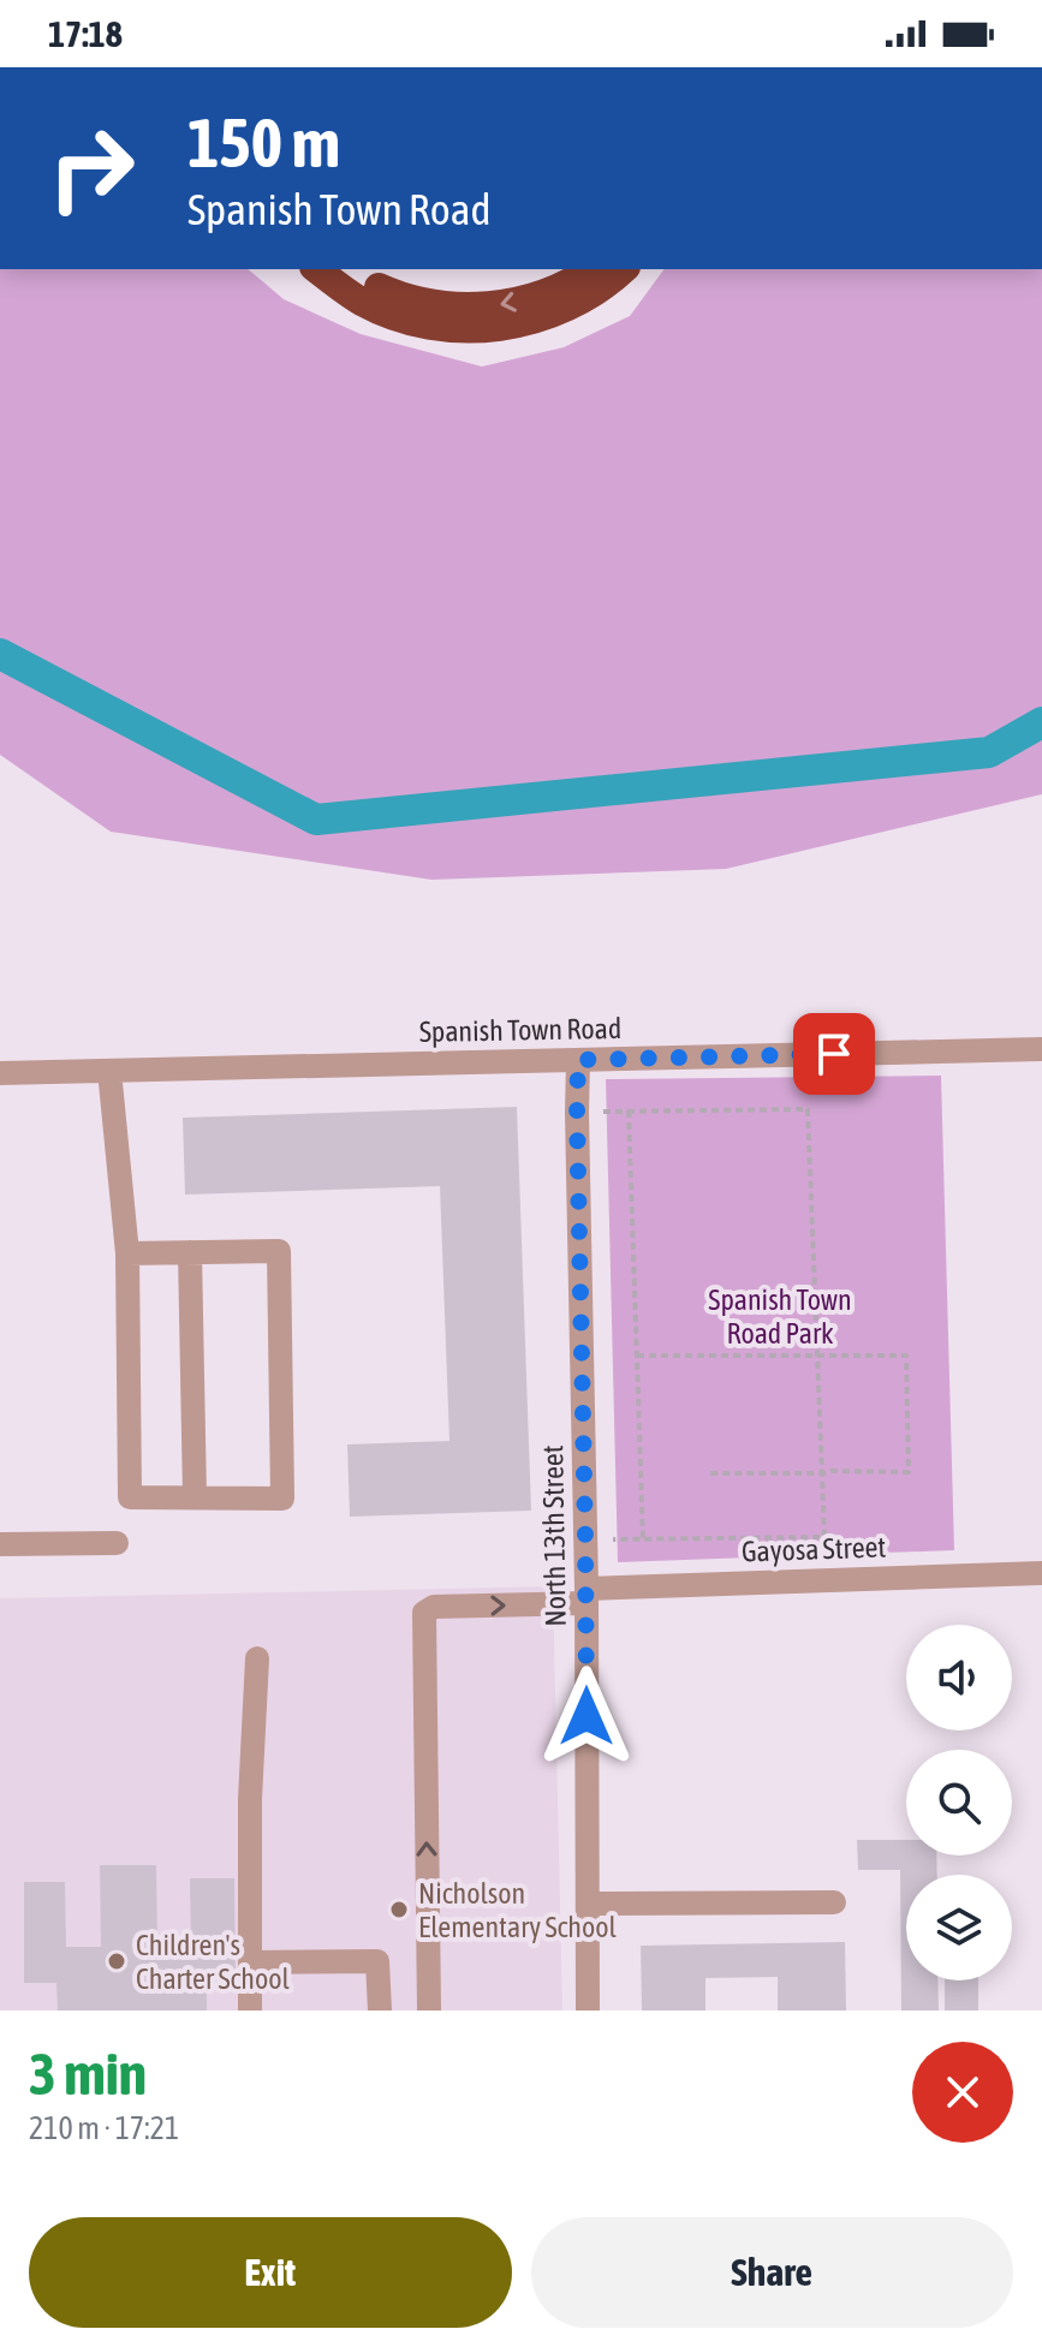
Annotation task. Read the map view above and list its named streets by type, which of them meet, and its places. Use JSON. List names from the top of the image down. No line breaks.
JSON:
{"streets":{"street":["Spanish Town Road","North 13th Street","Gayosa Street"]},"crossings":[["Spanish Town Road","North 13th Street"],["North 13th Street","Gayosa Street"]],"parks":["Spanish Town Road Park"],"places":["Nicholson Elementary School","Children's Charter School"],"page":{"status":"17:18","turn":["150 m","Spanish Town Road"],"heading":["3 min","210 m · 17:21"],"buttons":["Exit","Share"]}}
